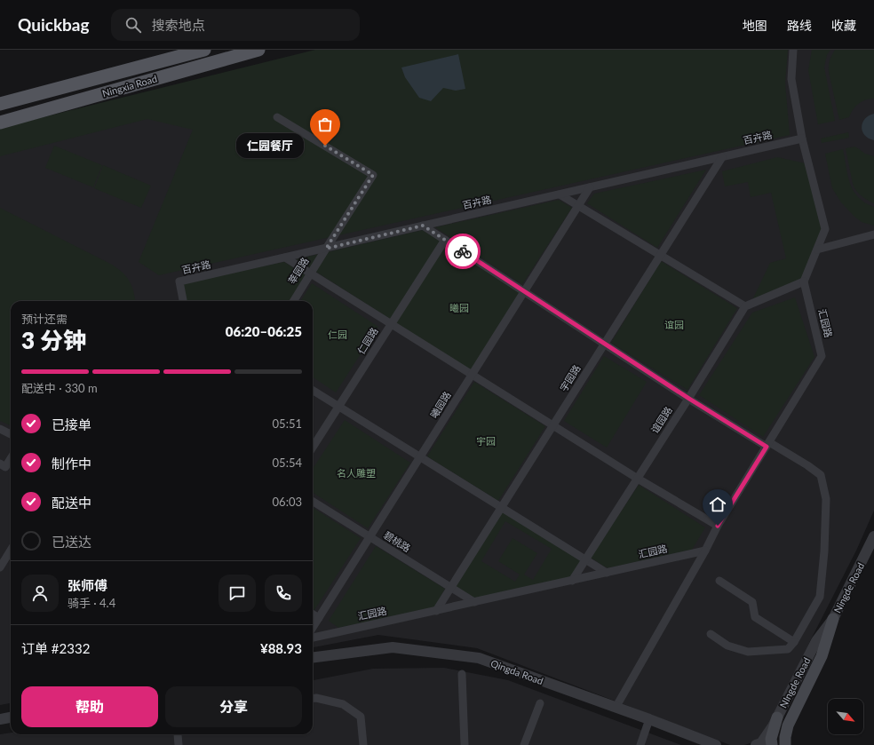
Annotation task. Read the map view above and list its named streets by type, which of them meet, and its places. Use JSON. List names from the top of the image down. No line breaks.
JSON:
{"streets":{"main road":["Ningxia Road"],"street":["百卉路","汇园路","仁园路","宇园路","曦园路","谊园路","碧桃路","Ningde Road","Qingda Road","NIngde Road"]},"crossings":[["百卉路","宇园路"],["百卉路","曦园路"],["汇园路","宇园路"],["汇园路","谊园路"],["汇园路","碧桃路"],["宇园路","碧桃路"],["曦园路","碧桃路"],["Ningde Road","NIngde Road"]],"parks":["曦园","谊园","仁园","宇园","名人雕塑"],"places":["仁园餐厅"],"north":"bottom right","page":{"header":"Quickbag","search":"搜索地点","nav":["地图","路线","收藏"],"bubble":"仁园餐厅","heading":["3 分钟","预计还需","06:20–06:25"],"panel":["张师傅","骑手 · 4.4","订单 #2332","¥88.93"],"bar":"配送中 · 330 m","list":[["已接单","05:51"],["制作中","05:54"],["配送中","06:03"],"已送达"],"buttons":["帮助","分享"]}}
